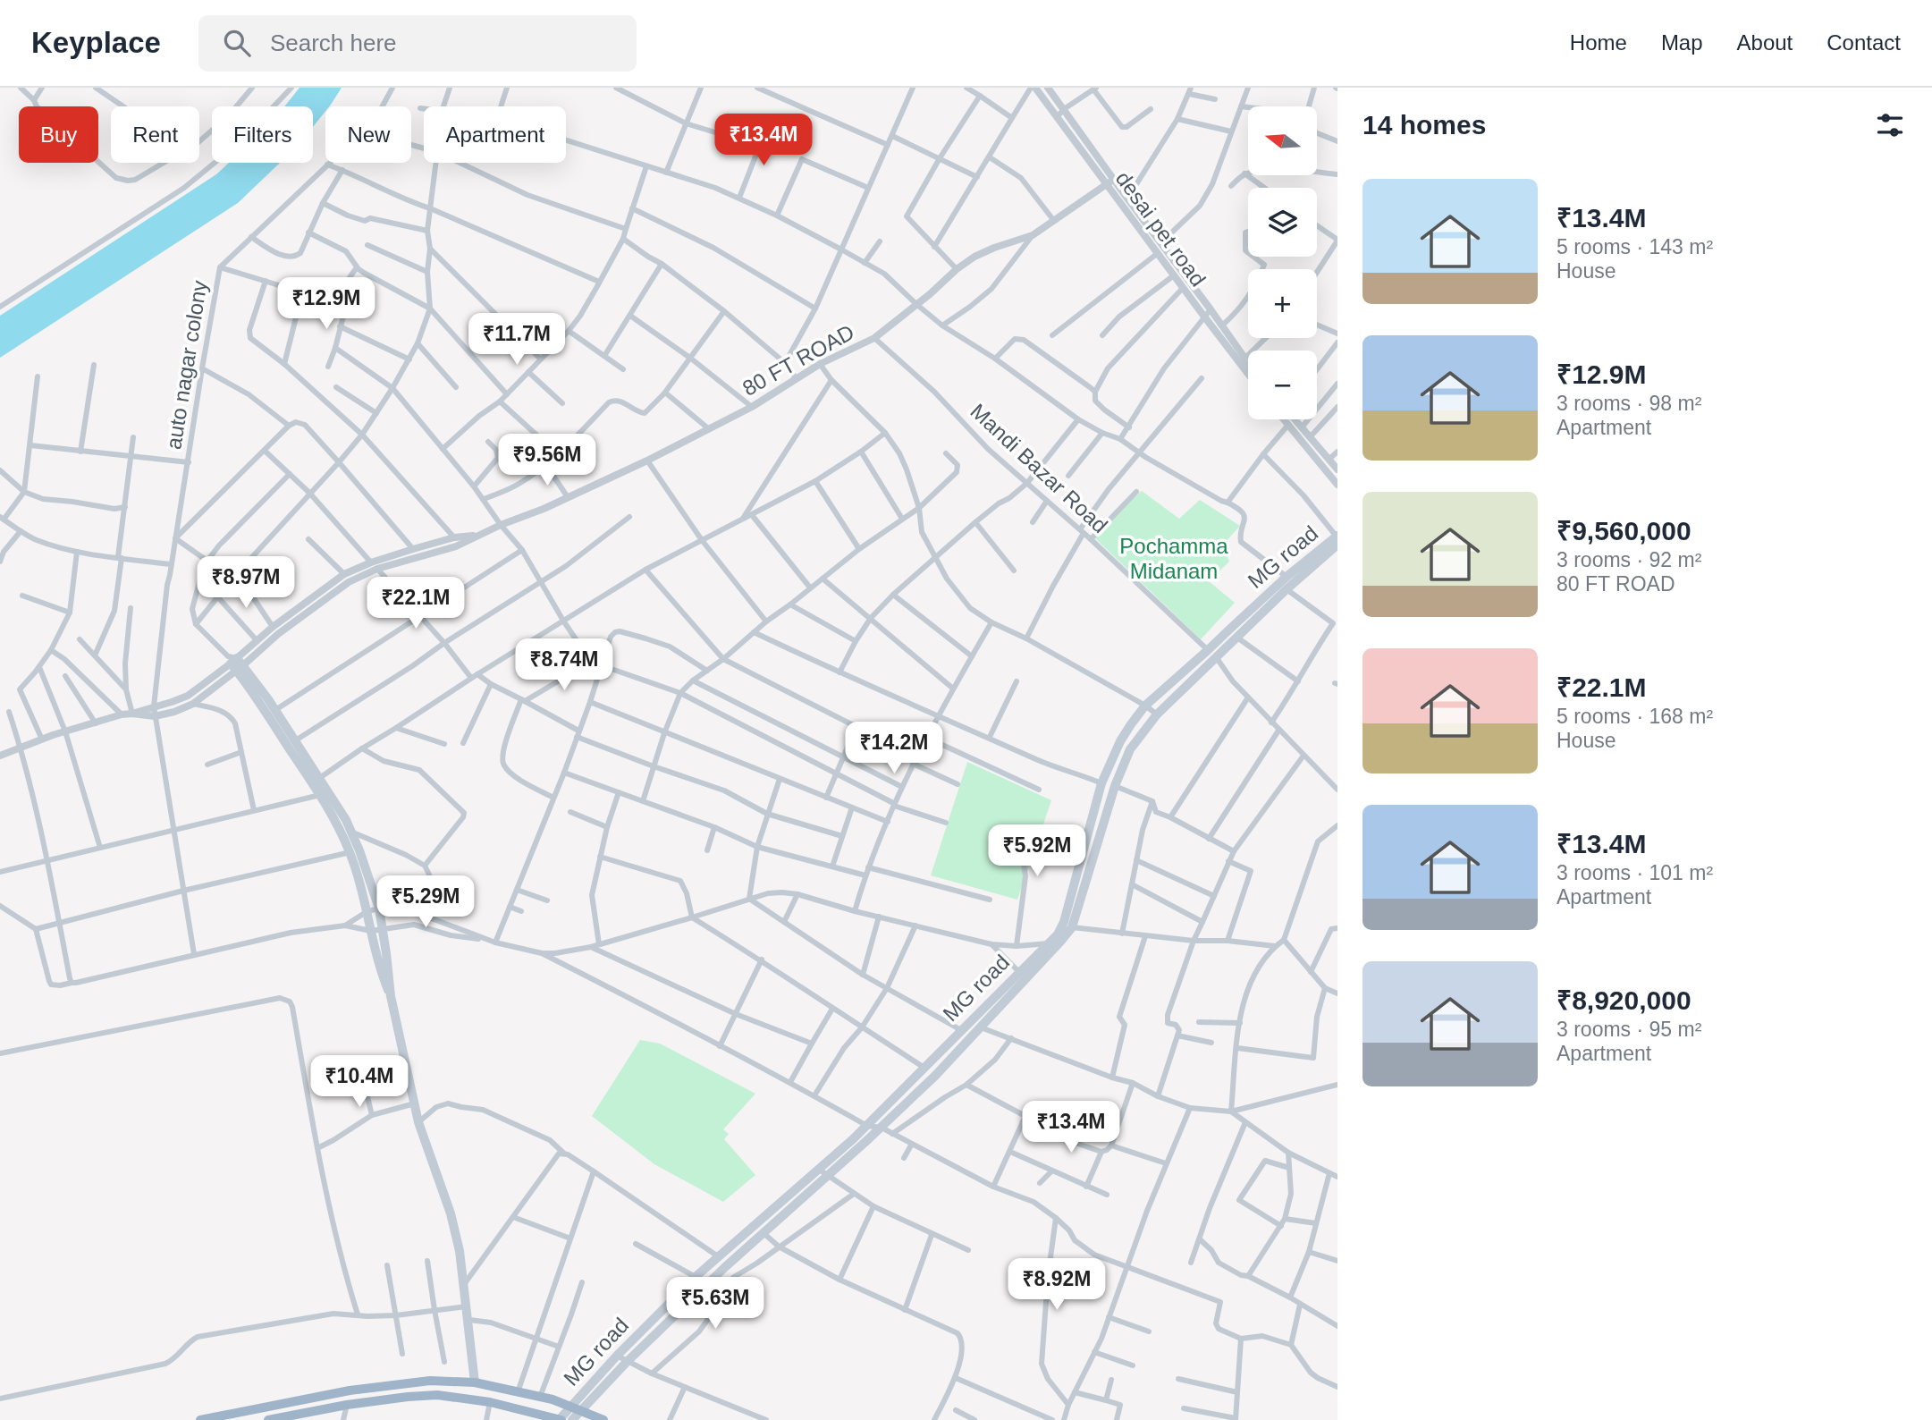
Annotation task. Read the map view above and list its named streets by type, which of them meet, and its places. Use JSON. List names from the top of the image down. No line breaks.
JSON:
{"streets":{"main road":["MG road"],"street":["desai pet road","80 FT ROAD","auto nagar colony","Mandi Bazar Road"]},"crossings":[["desai pet road","80 FT ROAD"],["80 FT ROAD","auto nagar colony"],["80 FT ROAD","Mandi Bazar Road"],["Mandi Bazar Road","MG road"]],"parks":["Pochamma Midanam"],"north":"left","page":{"header":"Keyplace","search":"Search here","nav":["Home","Map","About","Contact"],"heading":"14 homes","map_buttons":["+","−"],"chip":["Buy","Rent","Filters","New","Apartment"],"price":["₹13.4M","₹12.9M","₹11.7M","₹9.56M","₹8.97M","₹22.1M","₹8.74M","₹14.2M","₹5.92M","₹5.29M","₹10.4M","₹13.4M","₹8.92M","₹5.63M"],"list":[{"name":"₹13.4M","note":"5 rooms · 143 m² · House"},{"name":"₹12.9M","note":"3 rooms · 98 m² · Apartment"},{"name":"₹9,560,000","note":"3 rooms · 92 m² · 80 FT ROAD"},{"name":"₹22.1M","note":"5 rooms · 168 m² · House"},{"name":"₹13.4M","note":"3 rooms · 101 m² · Apartment"},{"name":"₹8,920,000","note":"3 rooms · 95 m² · Apartment"}]}}
